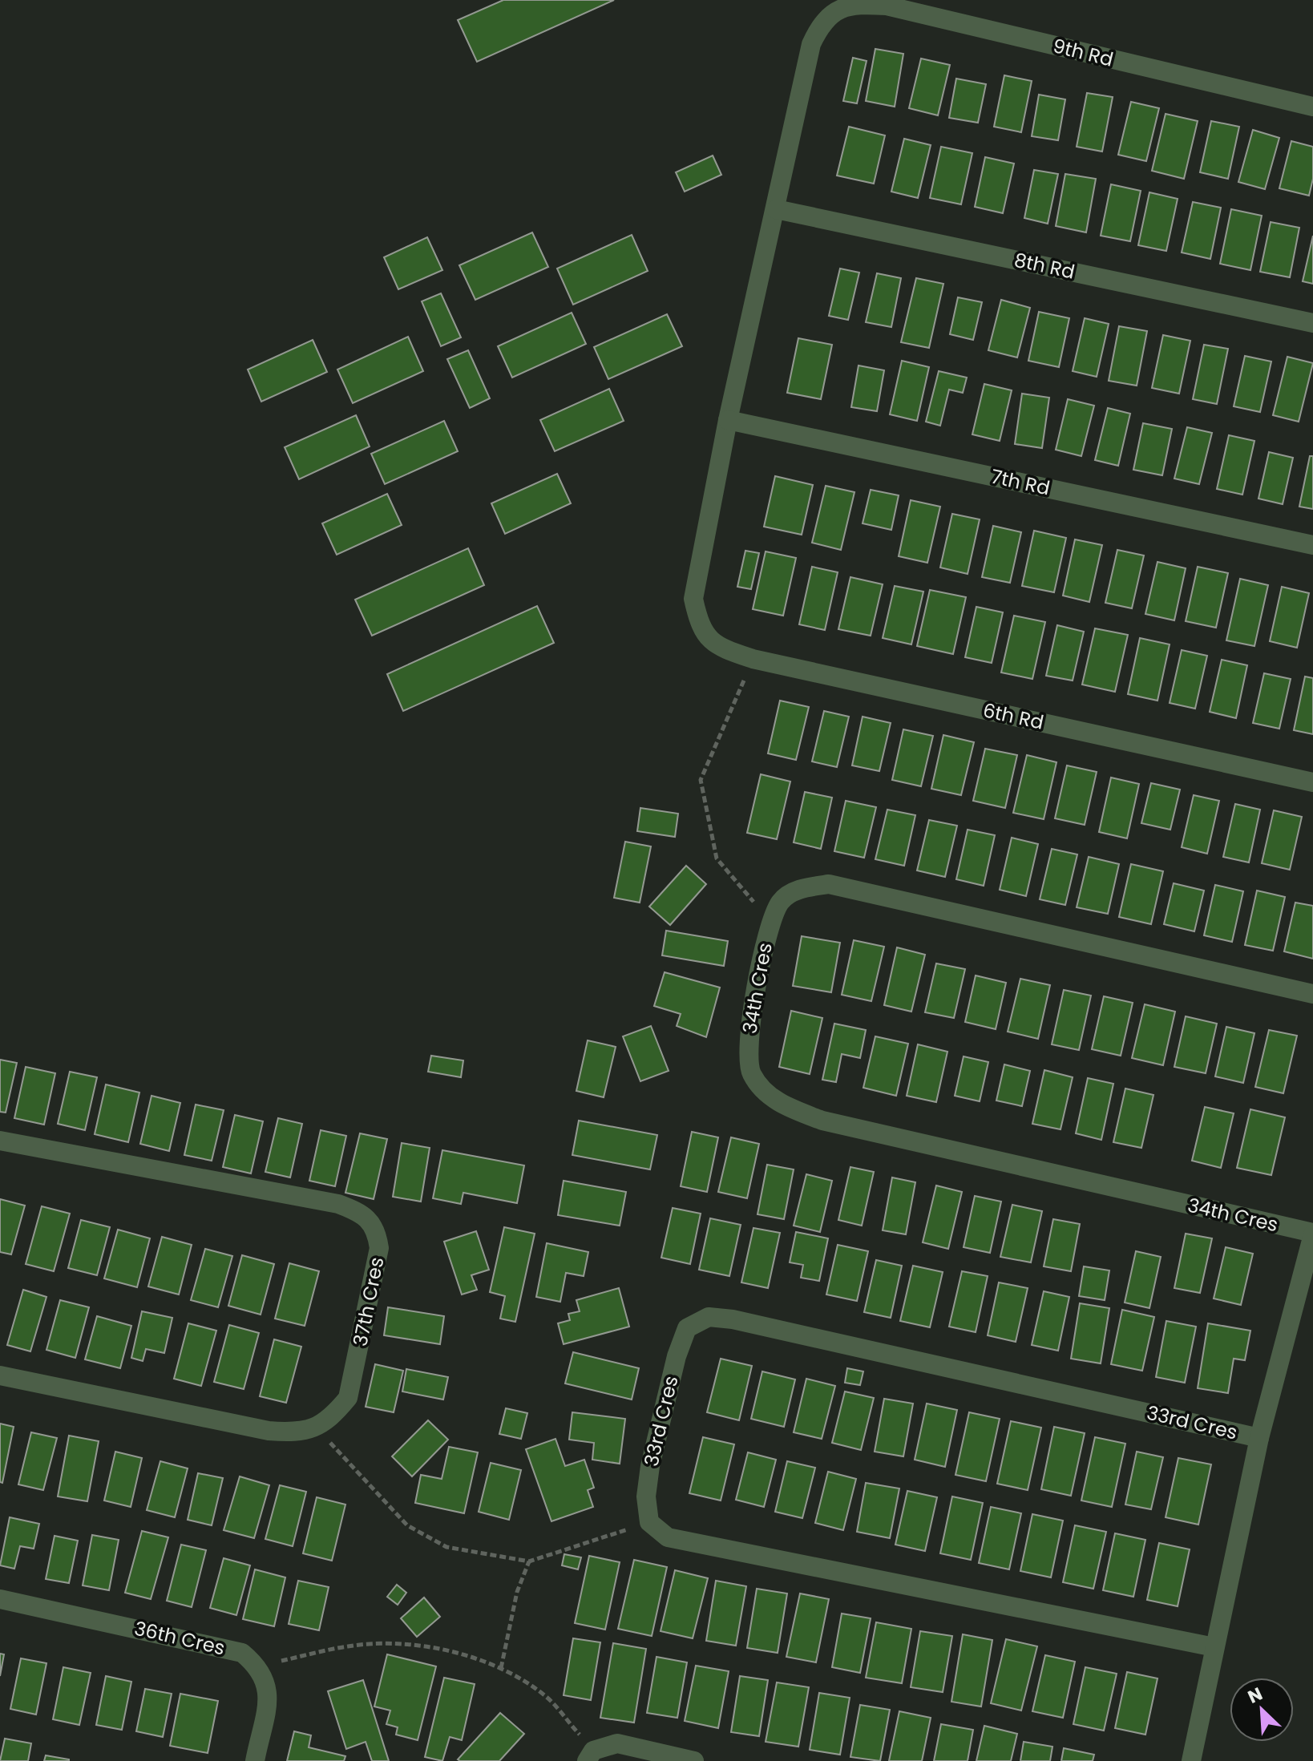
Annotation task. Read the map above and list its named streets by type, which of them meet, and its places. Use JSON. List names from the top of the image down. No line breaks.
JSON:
{"streets":{"street":["9th Rd","8th Rd","7th Rd","6th Rd","34th Cres","37th Cres","33rd Cres","36th Cres"]},"crossings":[["9th Rd","8th Rd"],["7th Rd","6th Rd"]],"north":"top left"}
